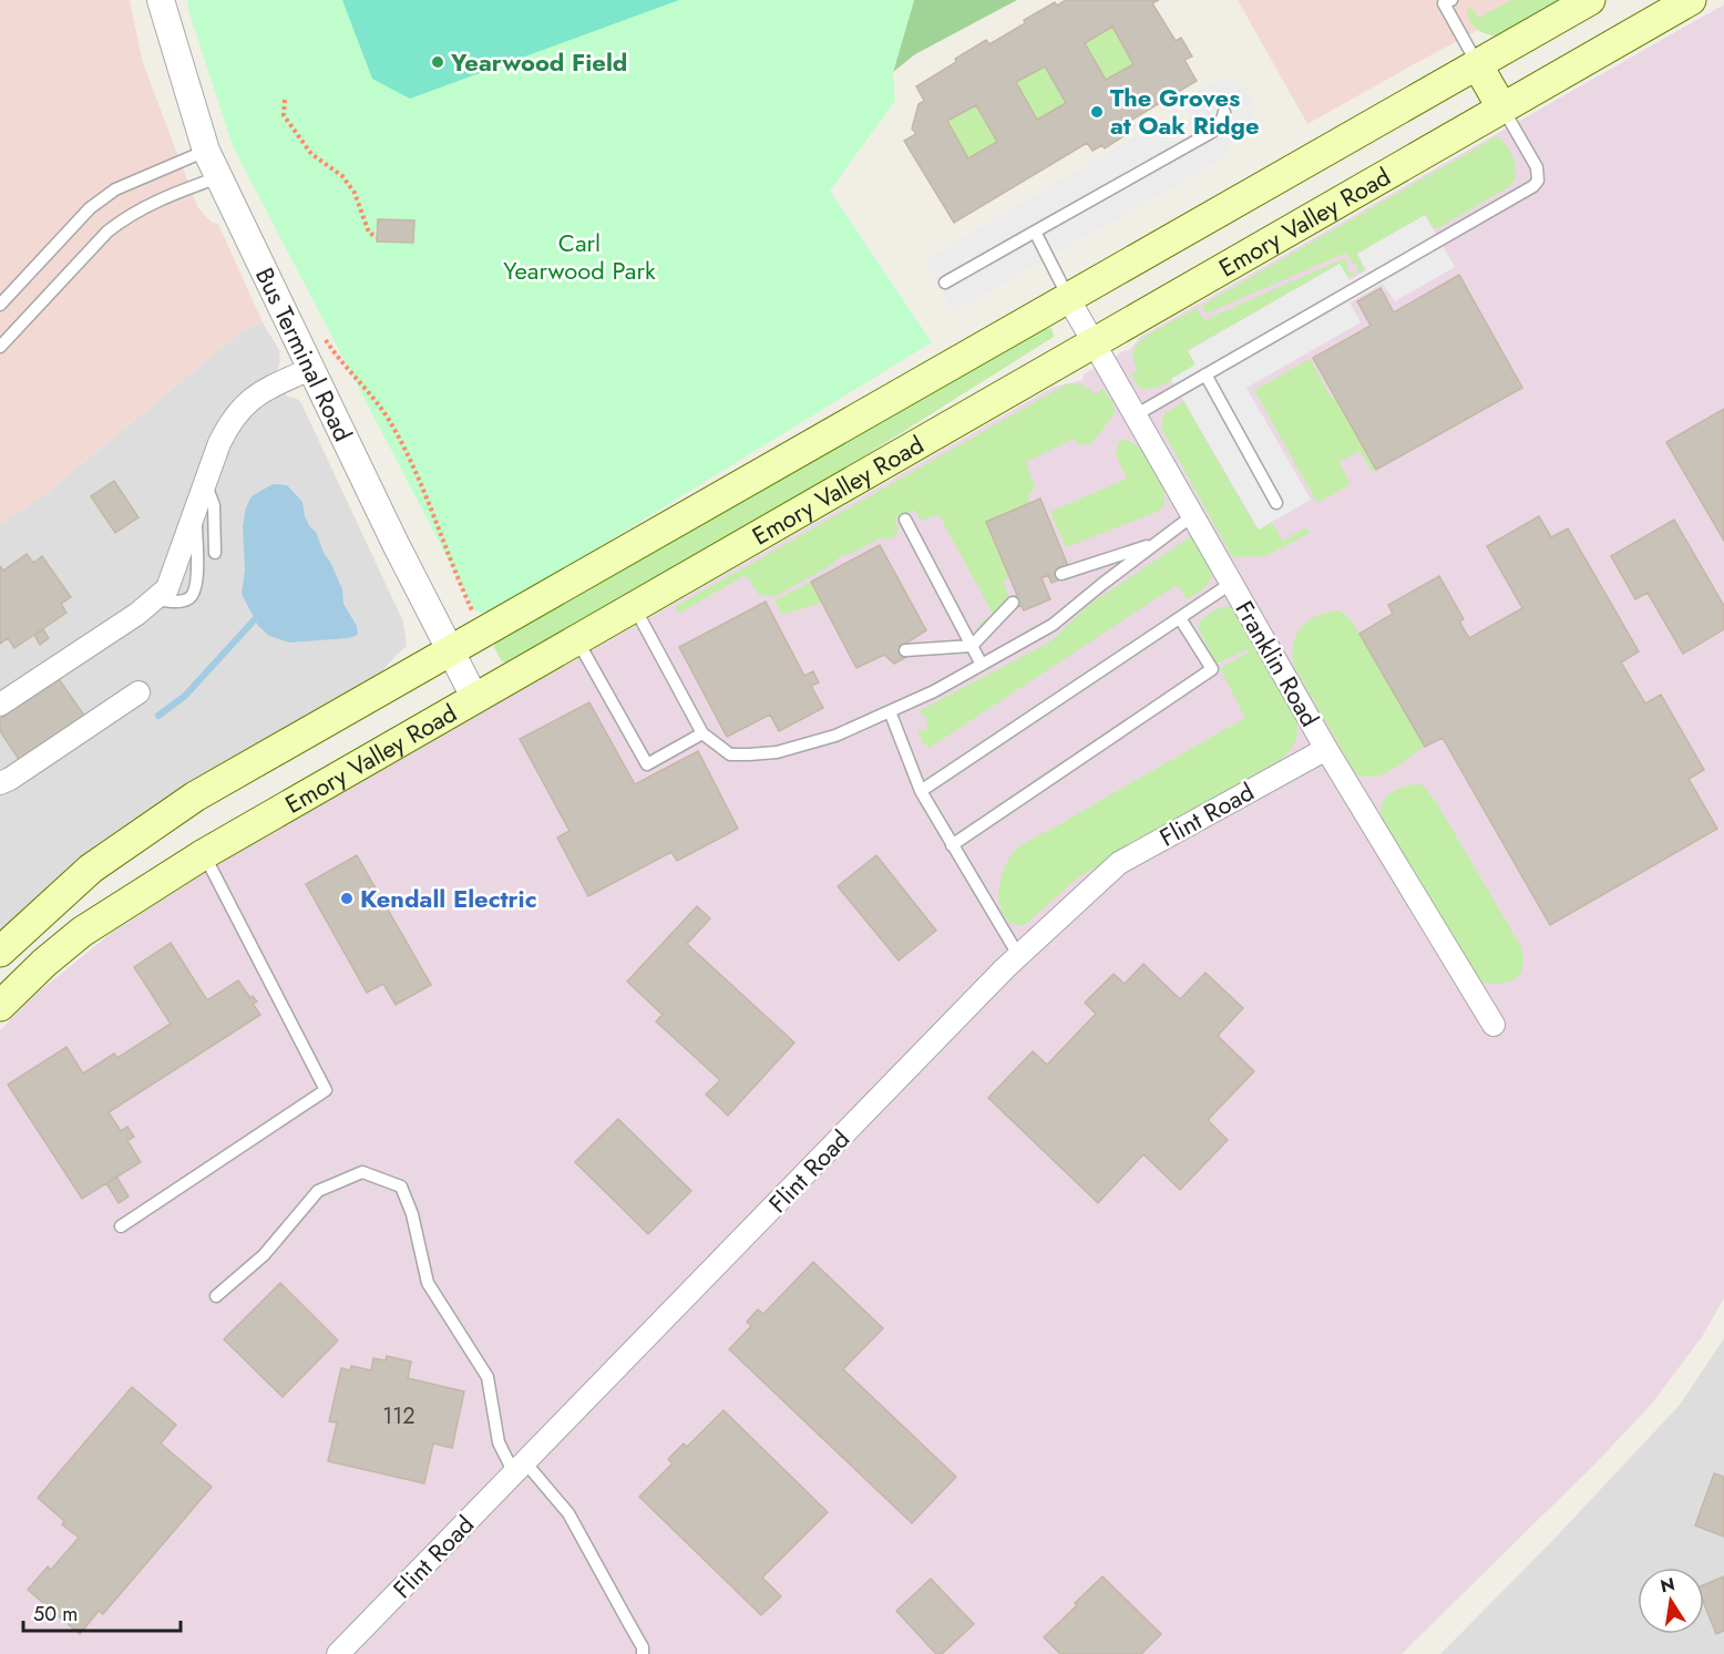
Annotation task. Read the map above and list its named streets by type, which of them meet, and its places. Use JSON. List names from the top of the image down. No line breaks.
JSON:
{"streets":{"main road":["Emory Valley Road"],"street":["Bus Terminal Road","Franklin Road","Flint Road"]},"crossings":[["Emory Valley Road","Bus Terminal Road"],["Emory Valley Road","Franklin Road"],["Franklin Road","Flint Road"]],"parks":["Carl Yearwood Park"],"places":["Yearwood Field","The Groves at Oak Ridge","Kendall Electric"],"house_numbers":["112"],"scale_bar":"50 m","north":"top"}
